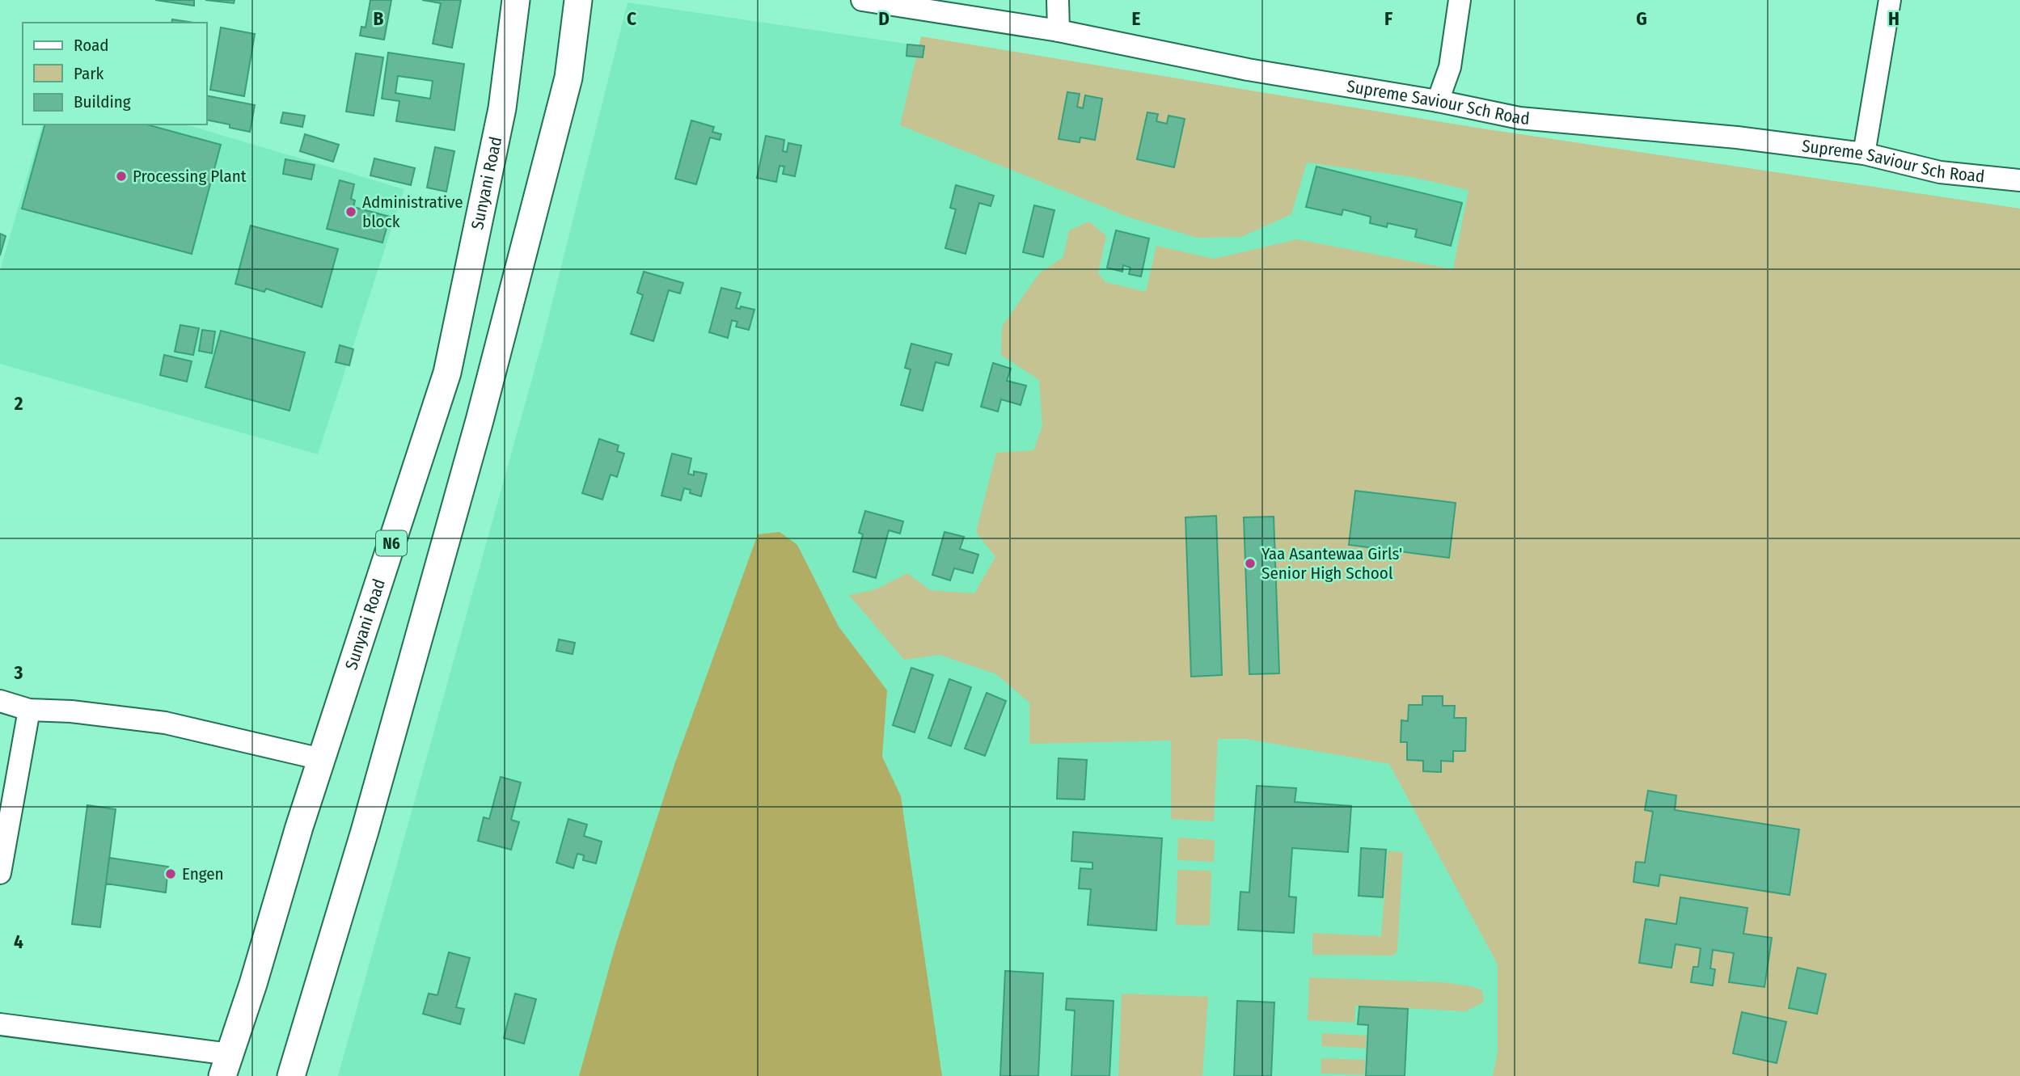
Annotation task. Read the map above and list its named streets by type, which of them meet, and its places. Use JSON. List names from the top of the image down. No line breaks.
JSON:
{"streets":{"main road":["Sunyani Road","N6"],"street":["Supreme Saviour Sch Road"]},"places":["Processing Plant","Administrative block","Yaa Asantewaa Girls' Senior High School","Engen"],"legend":["Road","Park","Building"],"grid":{"columns":["B","C","D","E","F","G","H"],"rows":["2","3","4"]}}
